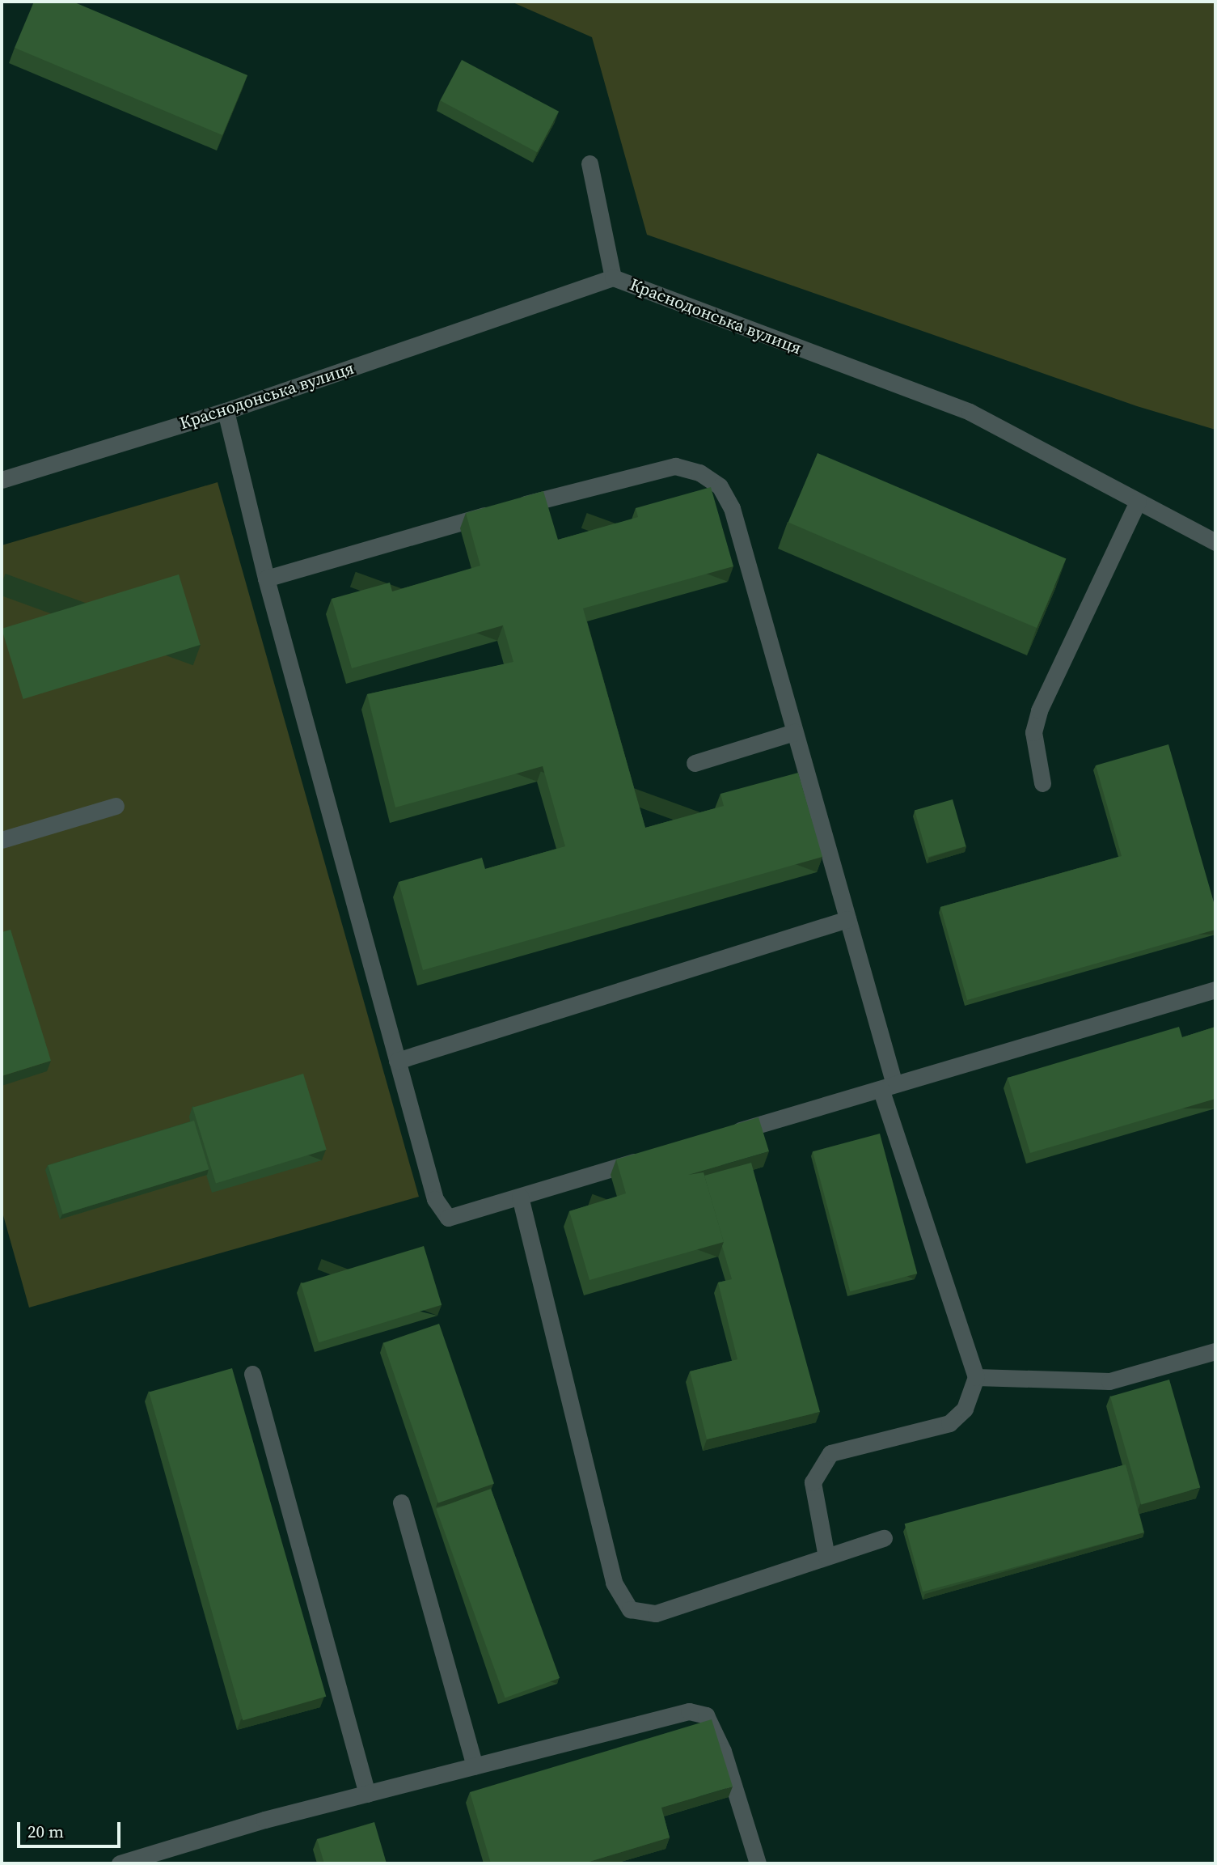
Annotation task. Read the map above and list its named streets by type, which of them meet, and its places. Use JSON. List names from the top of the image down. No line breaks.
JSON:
{"streets":{"street":["Краснодонська вулиця"]},"scale_bar":"20 m"}
